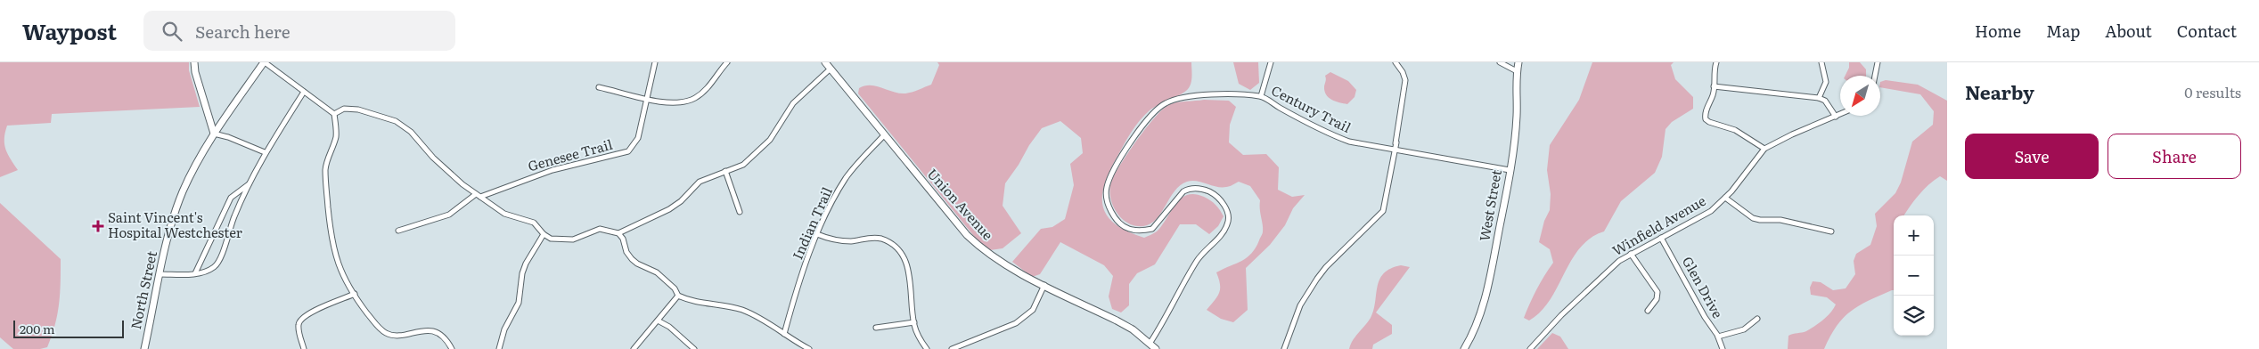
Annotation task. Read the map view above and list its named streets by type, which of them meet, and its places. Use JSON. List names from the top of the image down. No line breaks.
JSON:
{"streets":{"street":["Century Trail","Genesee Trail","Union Avenue","West Street","Indian Trail","Winfield Avenue","Glen Drive","North Street"]},"crossings":[["Century Trail","Union Avenue"],["Century Trail","West Street"],["Union Avenue","Indian Trail"],["Winfield Avenue","Glen Drive"]],"places":{"health":["Saint Vincent's Hospital Westchester"]},"scale_bar":"200 m","north":"bottom left","page":{"header":"Waypost","search":"Search here","nav":["Home","Map","About","Contact"],"heading":["Nearby","0 results"],"buttons":["Save","Share"],"map_buttons":["+","−"],"scale":"200 m"}}
